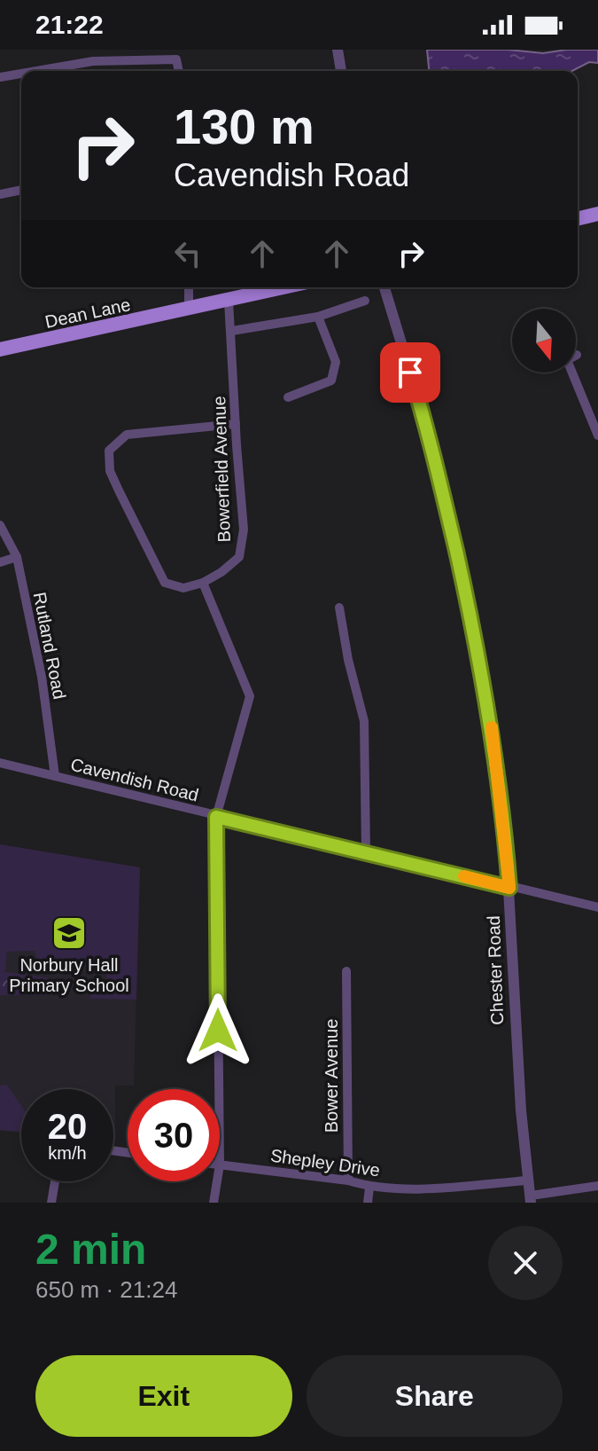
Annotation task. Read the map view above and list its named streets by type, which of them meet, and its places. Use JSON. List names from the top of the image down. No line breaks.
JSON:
{"streets":{"main road":["Dean Lane"],"street":["Bowerfield Avenue","Rutland Road","Cavendish Road","Chester Road","Bower Avenue","Shepley Drive"]},"crossings":[["Dean Lane","Bowerfield Avenue"],["Rutland Road","Cavendish Road"],["Cavendish Road","Chester Road"],["Chester Road","Shepley Drive"],["Bower Avenue","Shepley Drive"]],"places":{"school or university":["Norbury Hall Primary School"]},"north":"bottom","page":{"status":"21:22","turn":["130 m","Cavendish Road"],"speed":"20 km/h","limit":"30","heading":["2 min","650 m · 21:24"],"buttons":["Exit","Share"]}}
